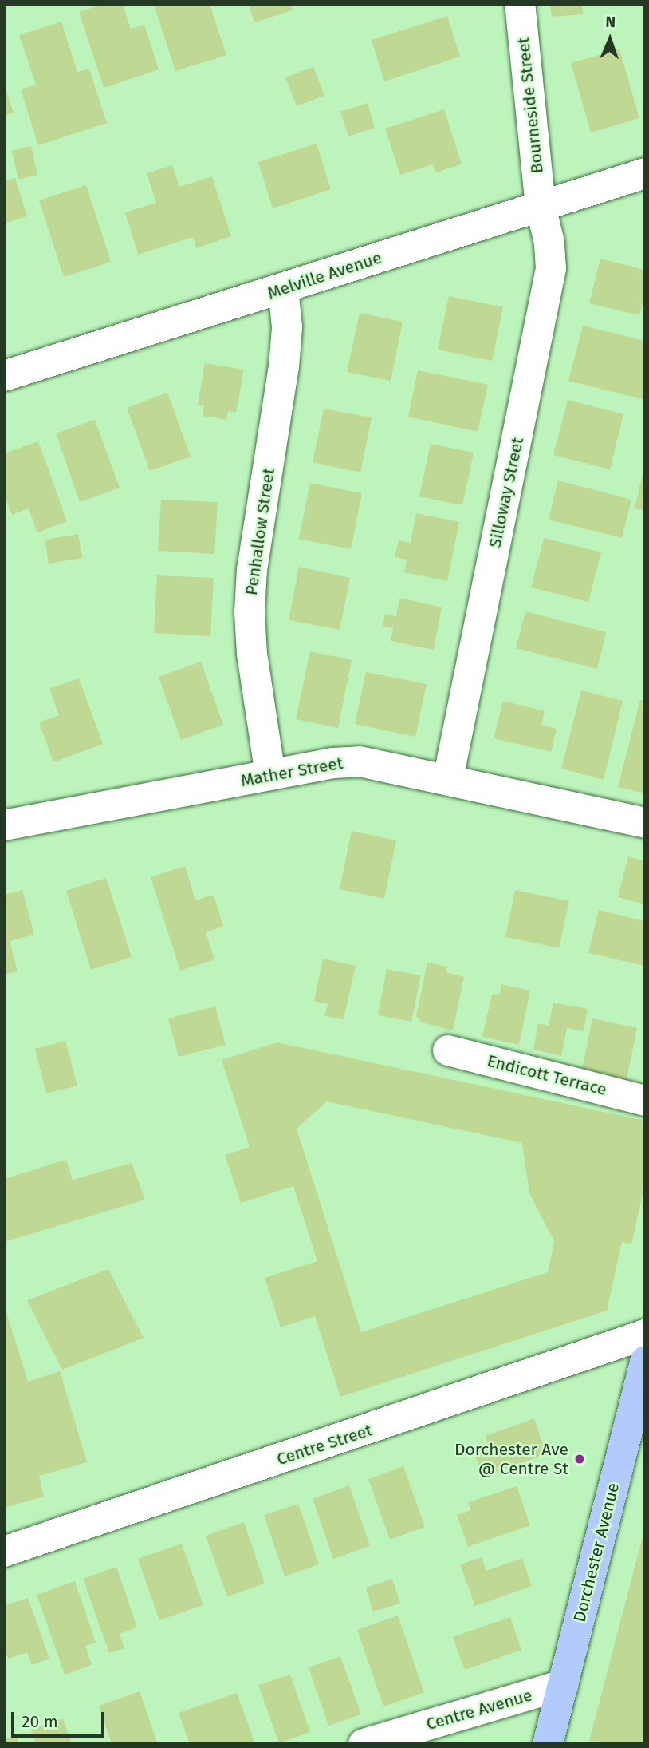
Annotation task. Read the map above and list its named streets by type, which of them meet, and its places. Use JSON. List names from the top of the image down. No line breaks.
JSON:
{"streets":{"main road":["Dorchester Avenue"],"street":["Bourneside Street","Melville Avenue","Silloway Street","Penhallow Street","Mather Street","Endicott Terrace","Centre Street","Centre Avenue"]},"crossings":[["Bourneside Street","Melville Avenue"],["Bourneside Street","Silloway Street"],["Melville Avenue","Silloway Street"],["Melville Avenue","Penhallow Street"],["Silloway Street","Mather Street"],["Penhallow Street","Mather Street"],["Dorchester Avenue","Centre Avenue"]],"places":["Dorchester Ave @ Centre St"],"scale_bar":"20 m","north":"top"}
